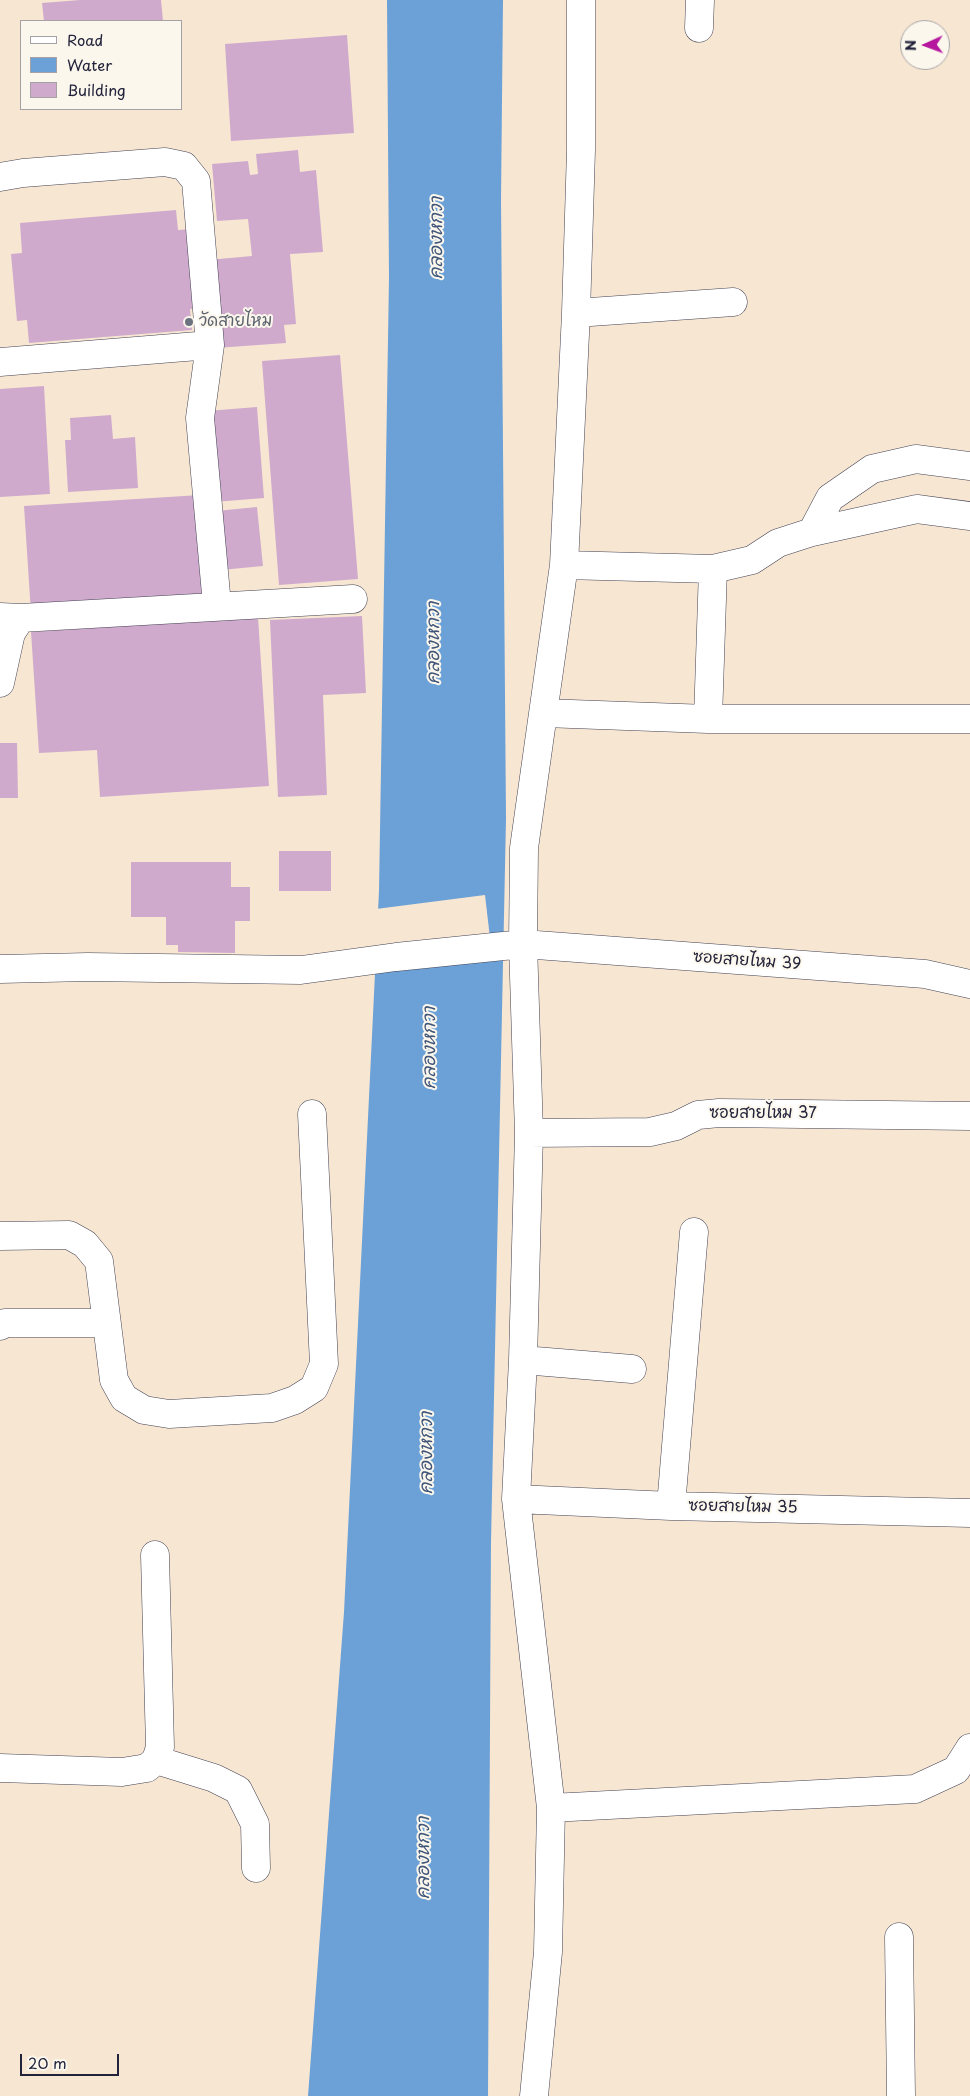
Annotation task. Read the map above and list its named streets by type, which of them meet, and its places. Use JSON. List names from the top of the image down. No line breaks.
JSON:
{"streets":{"street":["ซอยสายไหม 39","ซอยสายไหม 37","ซอยสายไหม 35"]},"water":["คลองหกวา"],"places":["วัดสายไหม"],"legend":["Road","Water","Building"],"scale_bar":"20 m","north":"left"}
